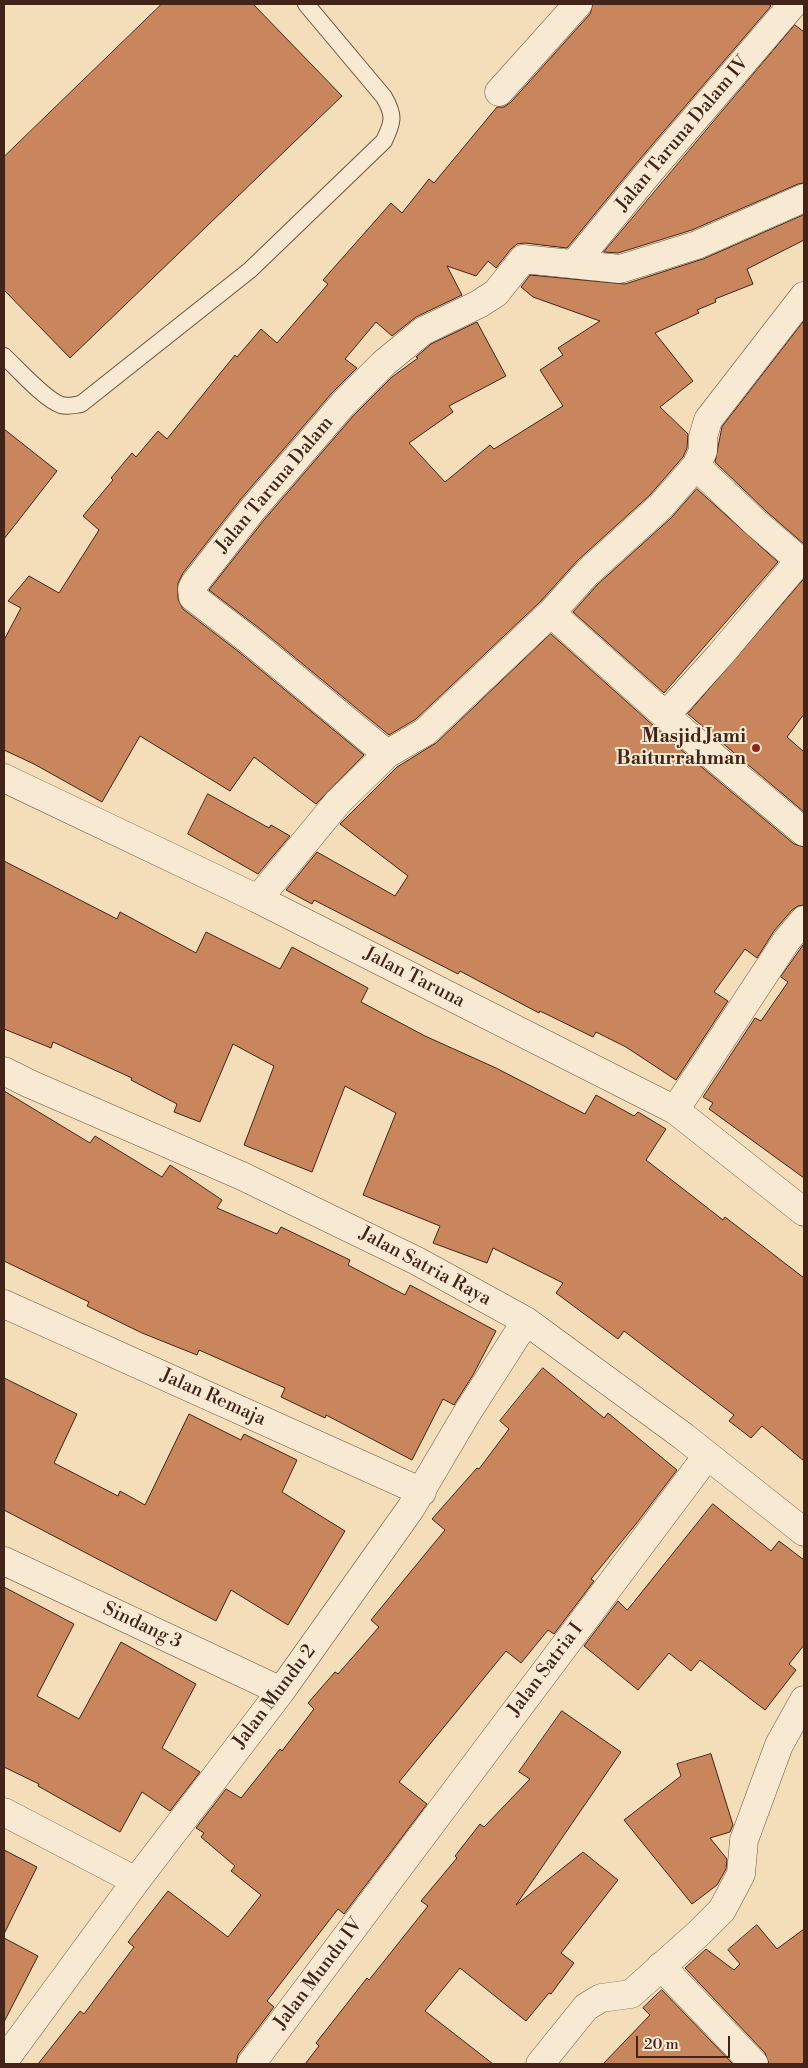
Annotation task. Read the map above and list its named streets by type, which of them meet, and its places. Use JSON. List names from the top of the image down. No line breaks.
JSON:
{"streets":{"street":["Jalan Taruna Dalam IV","Jalan Taruna Dalam","Jalan Taruna","Jalan Satria Raya","Jalan Remaja","Sindang 3","Jalan Satria I","Jalan Mundu 2","Jalan Mundu IV"]},"crossings":[["Jalan Taruna Dalam IV","Jalan Taruna Dalam"],["Jalan Satria Raya","Jalan Satria I"],["Jalan Satria Raya","Jalan Mundu 2"],["Jalan Remaja","Jalan Mundu 2"],["Sindang 3","Jalan Mundu 2"],["Jalan Satria I","Jalan Mundu IV"]],"places":["Masjid Jami Baiturrahman"],"scale_bar":"20 m"}
